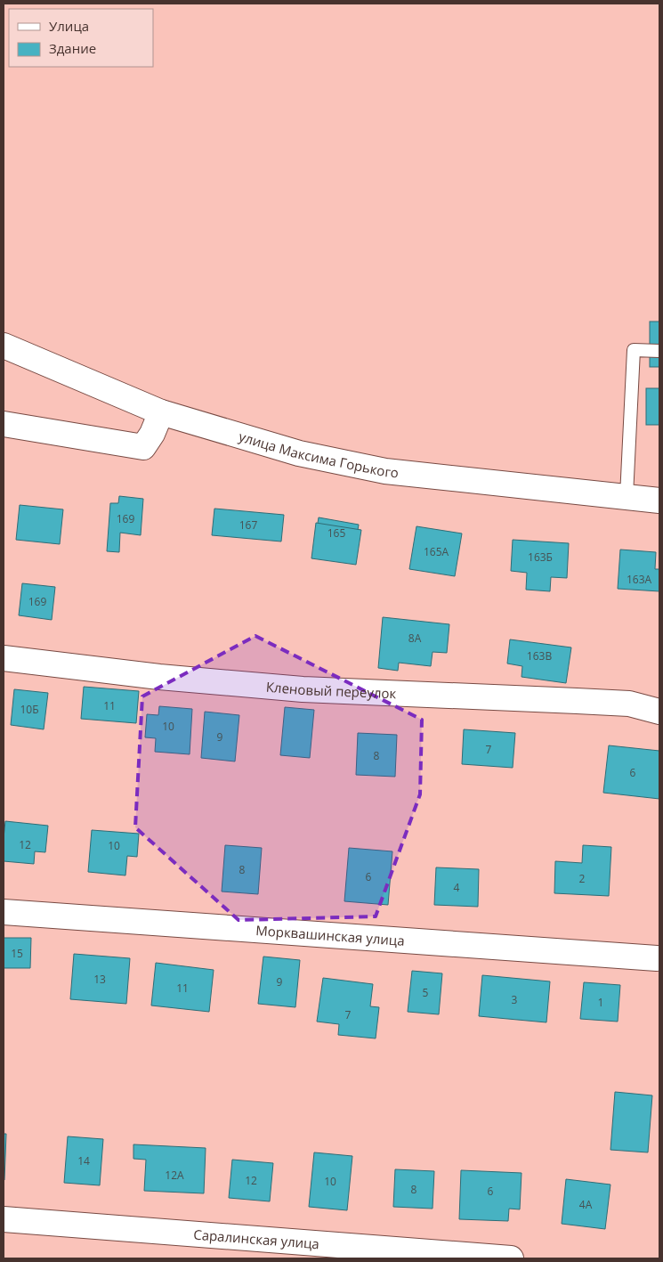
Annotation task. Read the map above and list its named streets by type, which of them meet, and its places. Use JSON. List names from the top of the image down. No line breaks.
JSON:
{"streets":{"street":["улица Максима Горького","Кленовый переулок","Морквашинская улица","Саралинская улица"]},"house_numbers":["169","167","165","165А","163Б","163А","169","8А","163В","11","10Б","10","9","7","8","6","12","10","8","6","2","4","15","13","9","11","5","3","1","7","14","12А","12","10","8","6","4А"],"legend":["Улица","Здание"]}
